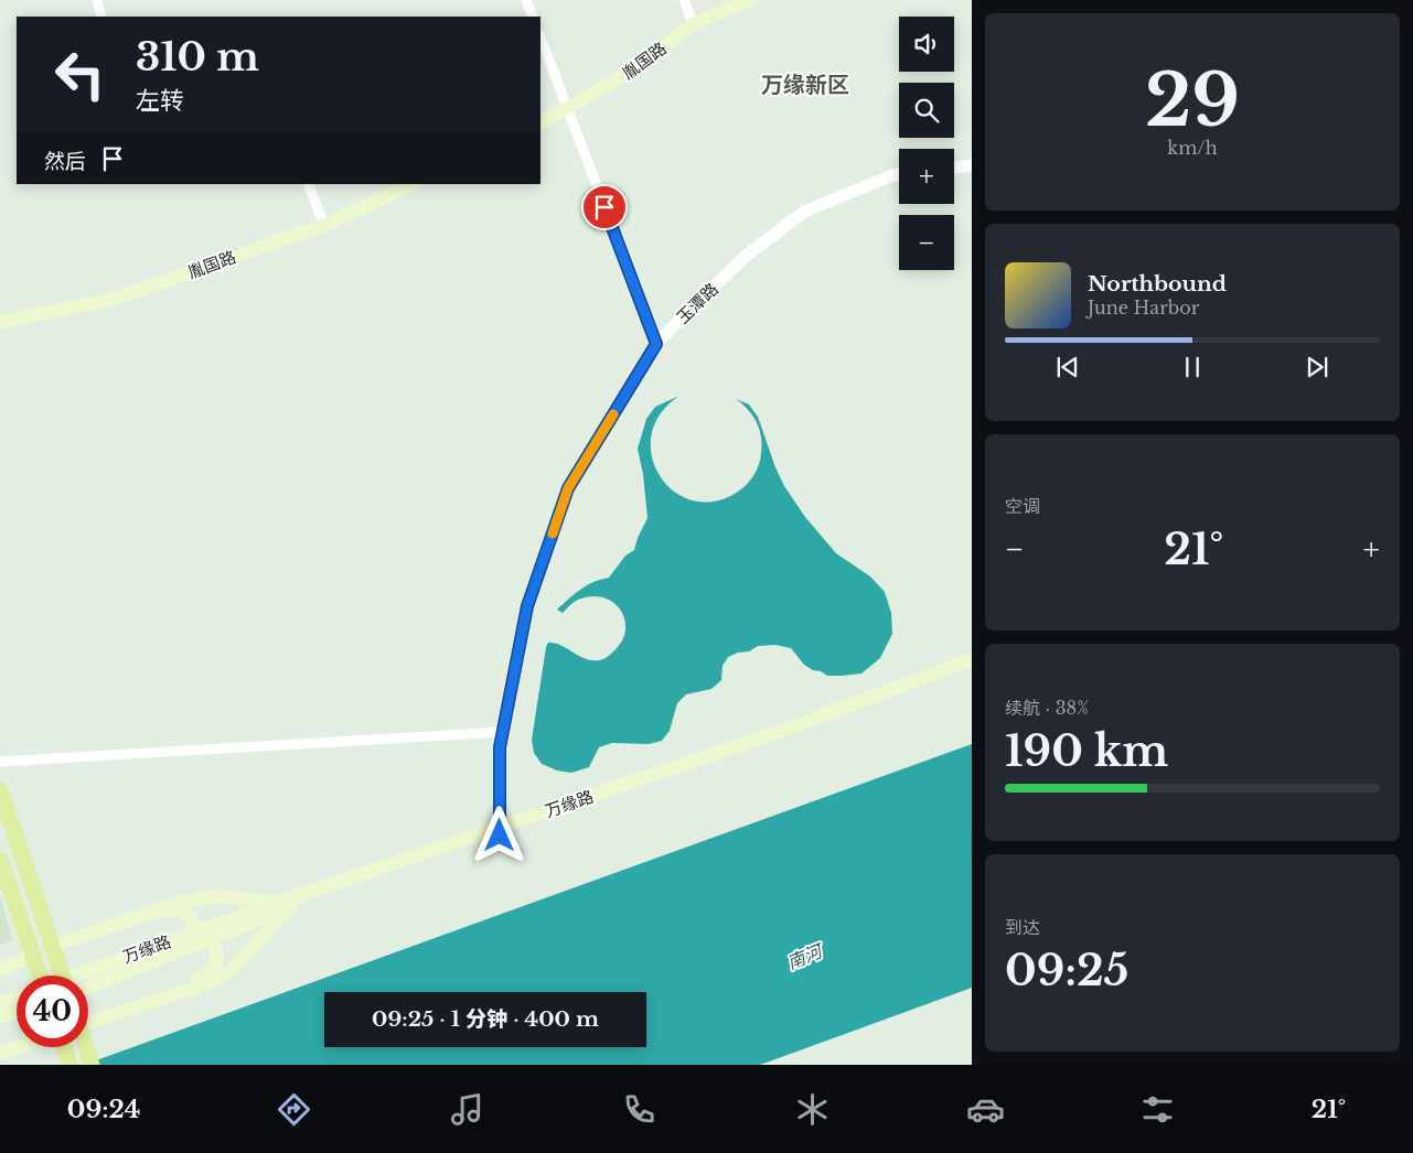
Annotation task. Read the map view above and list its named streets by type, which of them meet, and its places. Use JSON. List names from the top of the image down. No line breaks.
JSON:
{"streets":{"main road":["胤国路","万缘路"],"street":["玉潭路"]},"crossings":[["玉潭路","万缘路"]],"districts":["万缘新区"],"water":["南河"],"page":{"tile":[["29","km/h"],"空调",["续航 · 38%","190 km"],["到达","09:25"]],"map_buttons":["+","−"],"turn":["310 m","左转"],"then":"然后","song":["Northbound","June Harbor"],"heat":["−","21°","+"],"limit":"40","trip":"09:25 · 1 分钟 · 400 m","tabs":["09:24","21°"]}}
